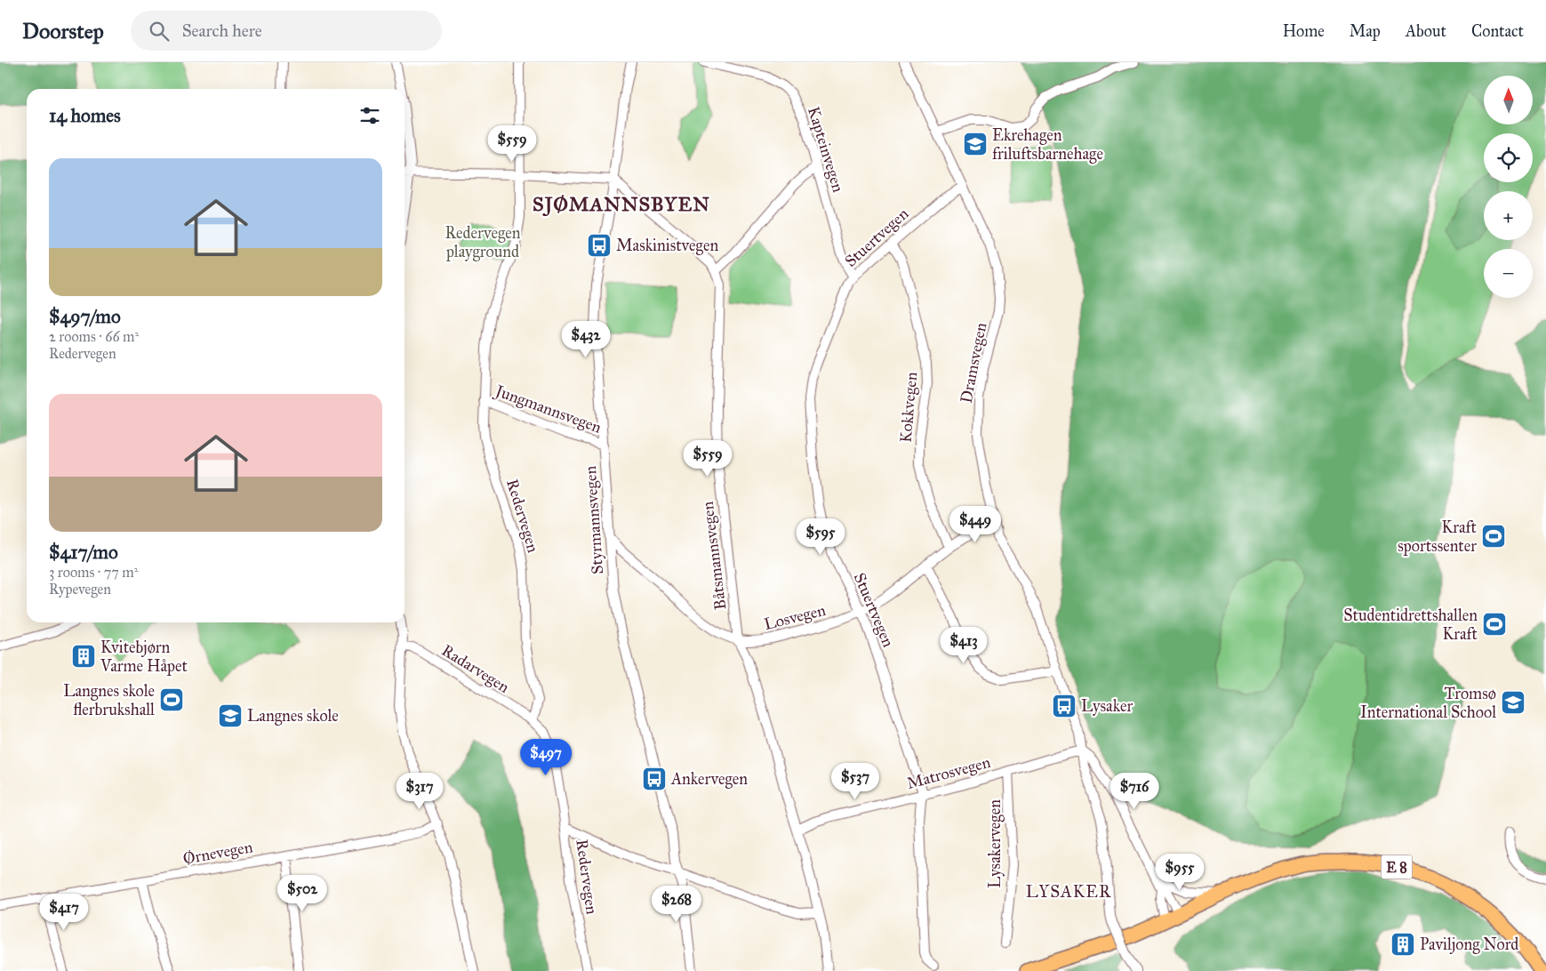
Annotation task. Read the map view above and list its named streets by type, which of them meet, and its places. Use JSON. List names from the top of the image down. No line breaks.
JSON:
{"streets":{"highway":["E 8"],"street":["Kapteinvegen","Stuertvegen","Dramsvegen","Kokkvegen","Jungmannsvegen","Redervegen","Styrmannsvegen","Båtsmannsvegen","Losvegen","Radarvegen","Matrosvegen","Lysakervegen","Ørnevegen"]},"crossings":[["Kapteinvegen","Stuertvegen"],["Stuertvegen","Dramsvegen"],["Stuertvegen","Kokkvegen"],["Stuertvegen","Losvegen"],["Stuertvegen","Matrosvegen"],["Dramsvegen","Losvegen"],["Dramsvegen","Matrosvegen"],["Kokkvegen","Losvegen"],["Jungmannsvegen","Redervegen"],["Jungmannsvegen","Styrmannsvegen"],["Redervegen","Radarvegen"],["Styrmannsvegen","Losvegen"],["Båtsmannsvegen","Losvegen"],["Båtsmannsvegen","Matrosvegen"],["Matrosvegen","Lysakervegen"]],"districts":["SJØMANNSBYEN","LYSAKER"],"parks":["Redervegen playground"],"places":{"school or university":["Ekrehagen friluftsbarnehage","Tromsø International School","Langnes skole"],"bus stop":["Maskinistvegen","Lysaker","Ankervegen"],"sports":["Kraft sportssenter","Studentidrettshallen Kraft","Langnes skole flerbrukshall"],"building":["Kvitebjørn Varme Håpet","Paviljong Nord"]},"north":"top","page":{"header":"Doorstep","search":"Search here","nav":["Home","Map","About","Contact"],"map_buttons":["+","−"],"heading":"14 homes","price":["$559","$432","$559","$449","$595","$413","$497","$537","$317","$716","$955","$502","$268","$417"],"list":[{"name":"$497/mo","note":"2 rooms · 66 m² · Redervegen"},{"name":"$417/mo","note":"3 rooms · 77 m² · Rypevegen"}]}}
